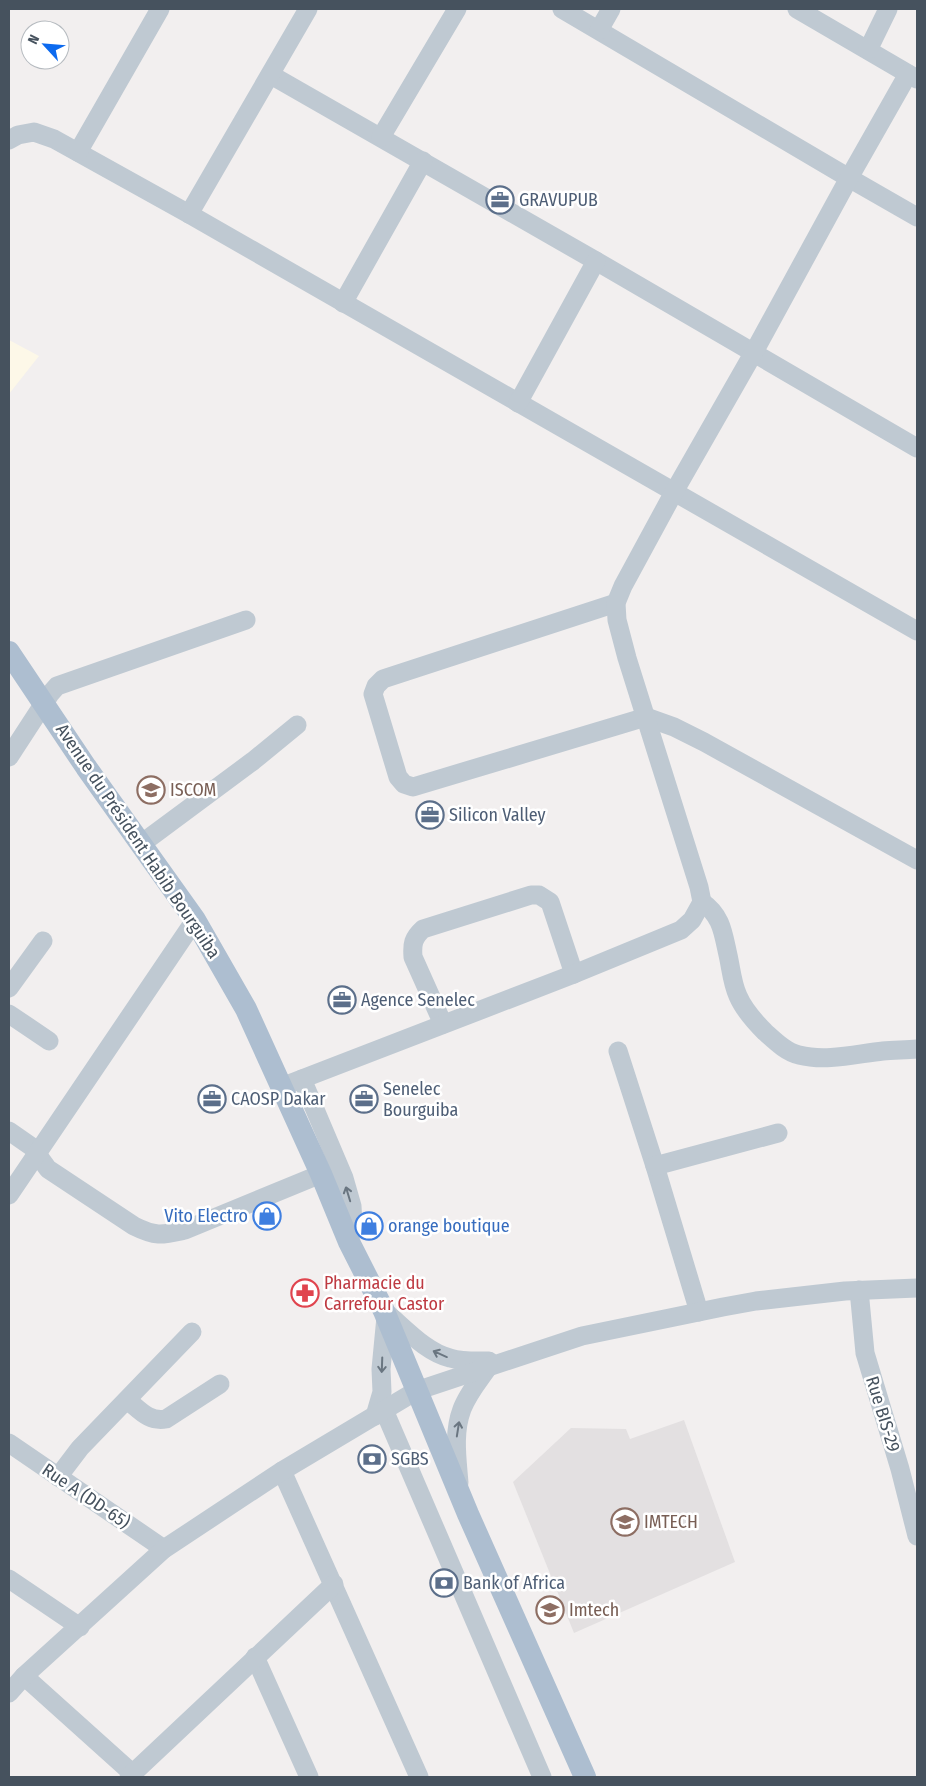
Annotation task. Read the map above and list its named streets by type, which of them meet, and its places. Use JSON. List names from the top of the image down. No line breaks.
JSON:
{"streets":{"main road":["Avenue du Président Habib Bourguiba"],"street":["Rue BIS-29","Rue A (DD-65)"]},"places":{"office":["GRAVUPUB","Silicon Valley","Agence Senelec","CAOSP Dakar","Senelec Bourguiba"],"school or university":["ISCOM","IMTECH","Imtech"],"shop":["Vito Electro","orange boutique"],"pharmacy":["Pharmacie du Carrefour Castor"],"bank":["SGBS","Bank of Africa"]},"north":"top left"}
